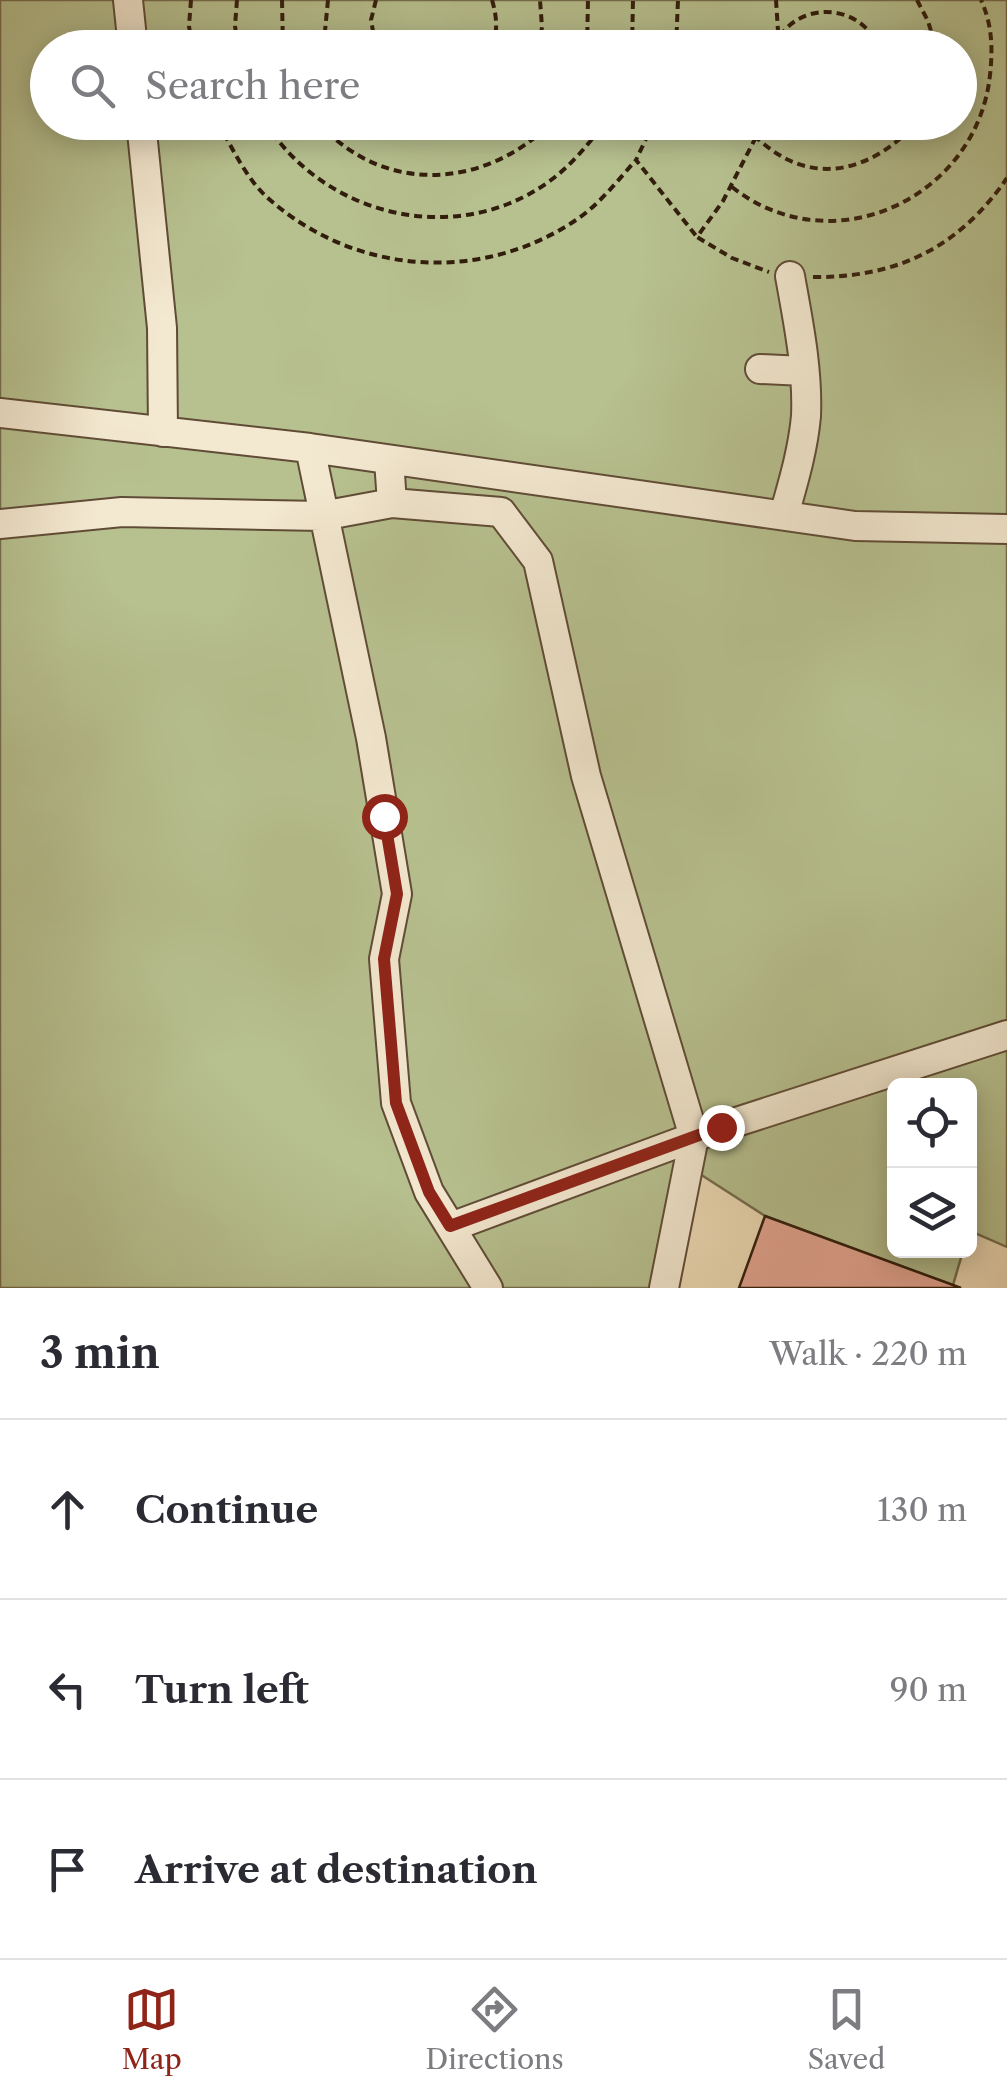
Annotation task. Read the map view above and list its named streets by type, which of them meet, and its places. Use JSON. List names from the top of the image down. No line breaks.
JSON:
{"page":{"search":"Search here","heading":["3 min","Walk · 220 m"],"list":[["Continue","130 m"],["Turn left","90 m"],"Arrive at destination"],"nav":["Map","Directions","Saved"]}}
